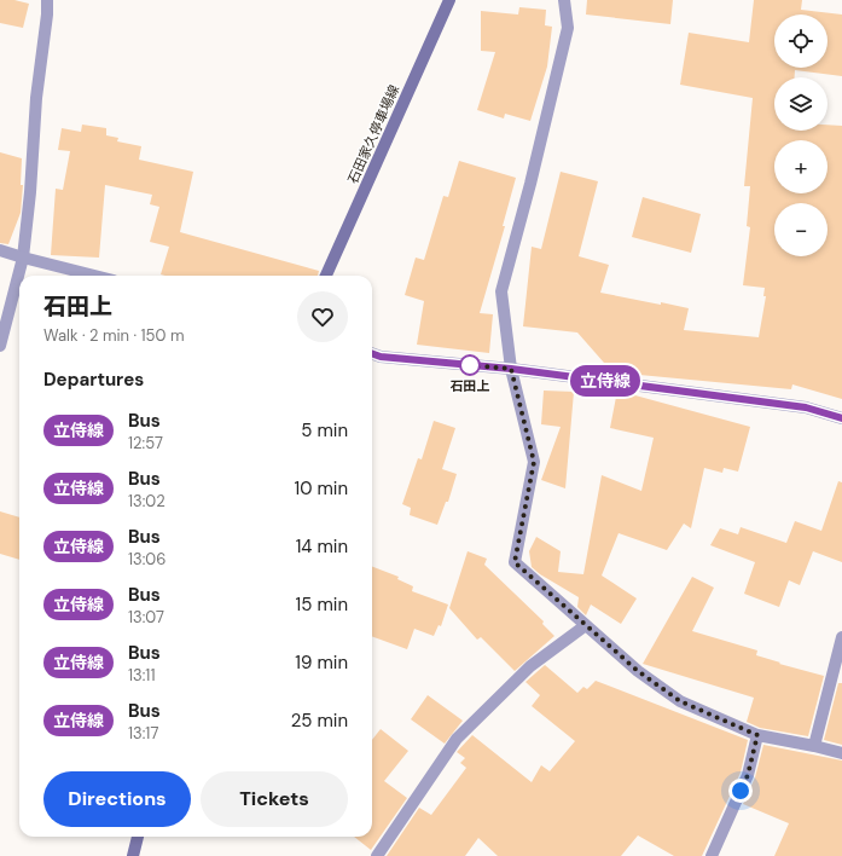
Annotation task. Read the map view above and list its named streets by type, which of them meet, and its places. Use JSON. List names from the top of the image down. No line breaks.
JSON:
{"streets":{"main road":["石田家久停車場線"]},"places":["石田上"],"lines":["bus line 立侍線"],"page":{"on_map":"立侍線","map_buttons":["+","−"],"heading":[["石田上","Walk · 2 min · 150 m"],"Departures"],"list":[{"mark":"立侍線","name":"Bus","note":"12:57","value":"5 min"},{"mark":"立侍線","name":"Bus","note":"13:02","value":"10 min"},{"mark":"立侍線","name":"Bus","note":"13:06","value":"14 min"},{"mark":"立侍線","name":"Bus","note":"13:07","value":"15 min"},{"mark":"立侍線","name":"Bus","note":"13:11","value":"19 min"},{"mark":"立侍線","name":"Bus","note":"13:17","value":"25 min"}],"buttons":["Directions","Tickets"]}}
